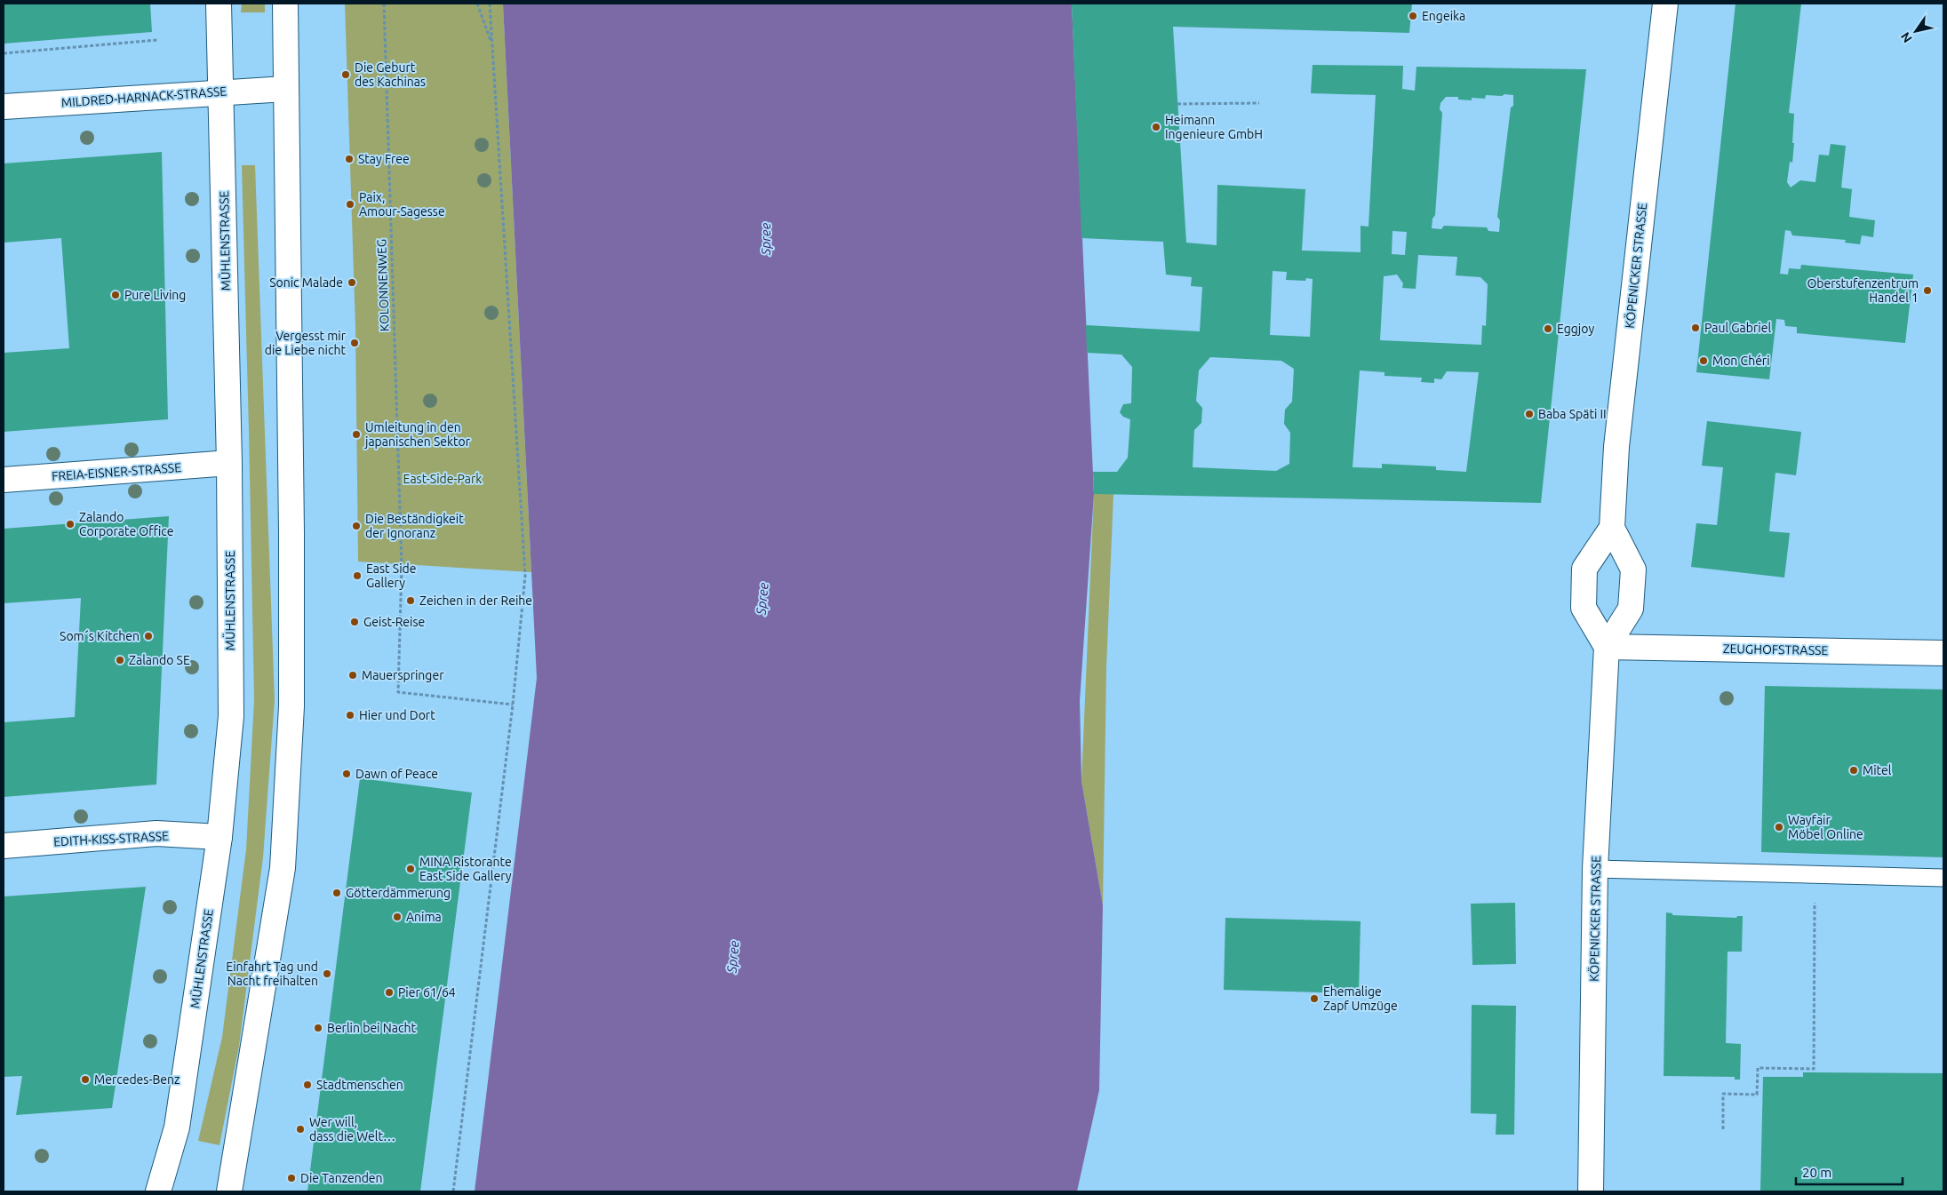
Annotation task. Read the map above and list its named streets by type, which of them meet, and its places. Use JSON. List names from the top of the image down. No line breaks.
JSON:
{"streets":{"main road":["MILDRED-HARNACK-STRASSE","MÜHLENSTRASSE","KÖPENICKER STRASSE","FREIA-EISNER-STRASSE","ZEUGHOFSTRASSE","EDITH-KISS-STRASSE"],"path":["KOLONNENWEG"]},"crossings":[["MILDRED-HARNACK-STRASSE","MÜHLENSTRASSE"],["MÜHLENSTRASSE","FREIA-EISNER-STRASSE"],["MÜHLENSTRASSE","EDITH-KISS-STRASSE"],["KÖPENICKER STRASSE","ZEUGHOFSTRASSE"]],"water":["Spree"],"parks":["East-Side-Park"],"places":["Engeika","Die Geburt des Kachinas","Heimann Ingenieure GmbH","Stay Free","Paix, Amour-Sagesse","Sonic Malade","Oberstufenzentrum Handel 1","Pure Living","Paul Gabriel","Eggjoy","Vergesst mir die Liebe nicht","Mon Chéri","Baba Späti II","Umleitung in den japanischen Sektor","Zalando Corporate Office","Die Beständigkeit der Ignoranz","East Side Gallery","Zeichen in der Reihe","Geist-Reise","Som´s Kitchen","Zalando SE","Mauerspringer","Hier und Dort","Mitel","Dawn of Peace","Wayfair Möbel Online","MINA Ristorante East Side Gallery","Götterdämmerung","Anima","Einfahrt Tag und Nacht freihalten","Pier 61/64","Ehemalige Zapf Umzüge","Berlin bei Nacht","Mercedes-Benz","Stadtmenschen","Wer will, dass die Welt…","Die Tanzenden"],"scale_bar":"20 m","north":"bottom left"}
